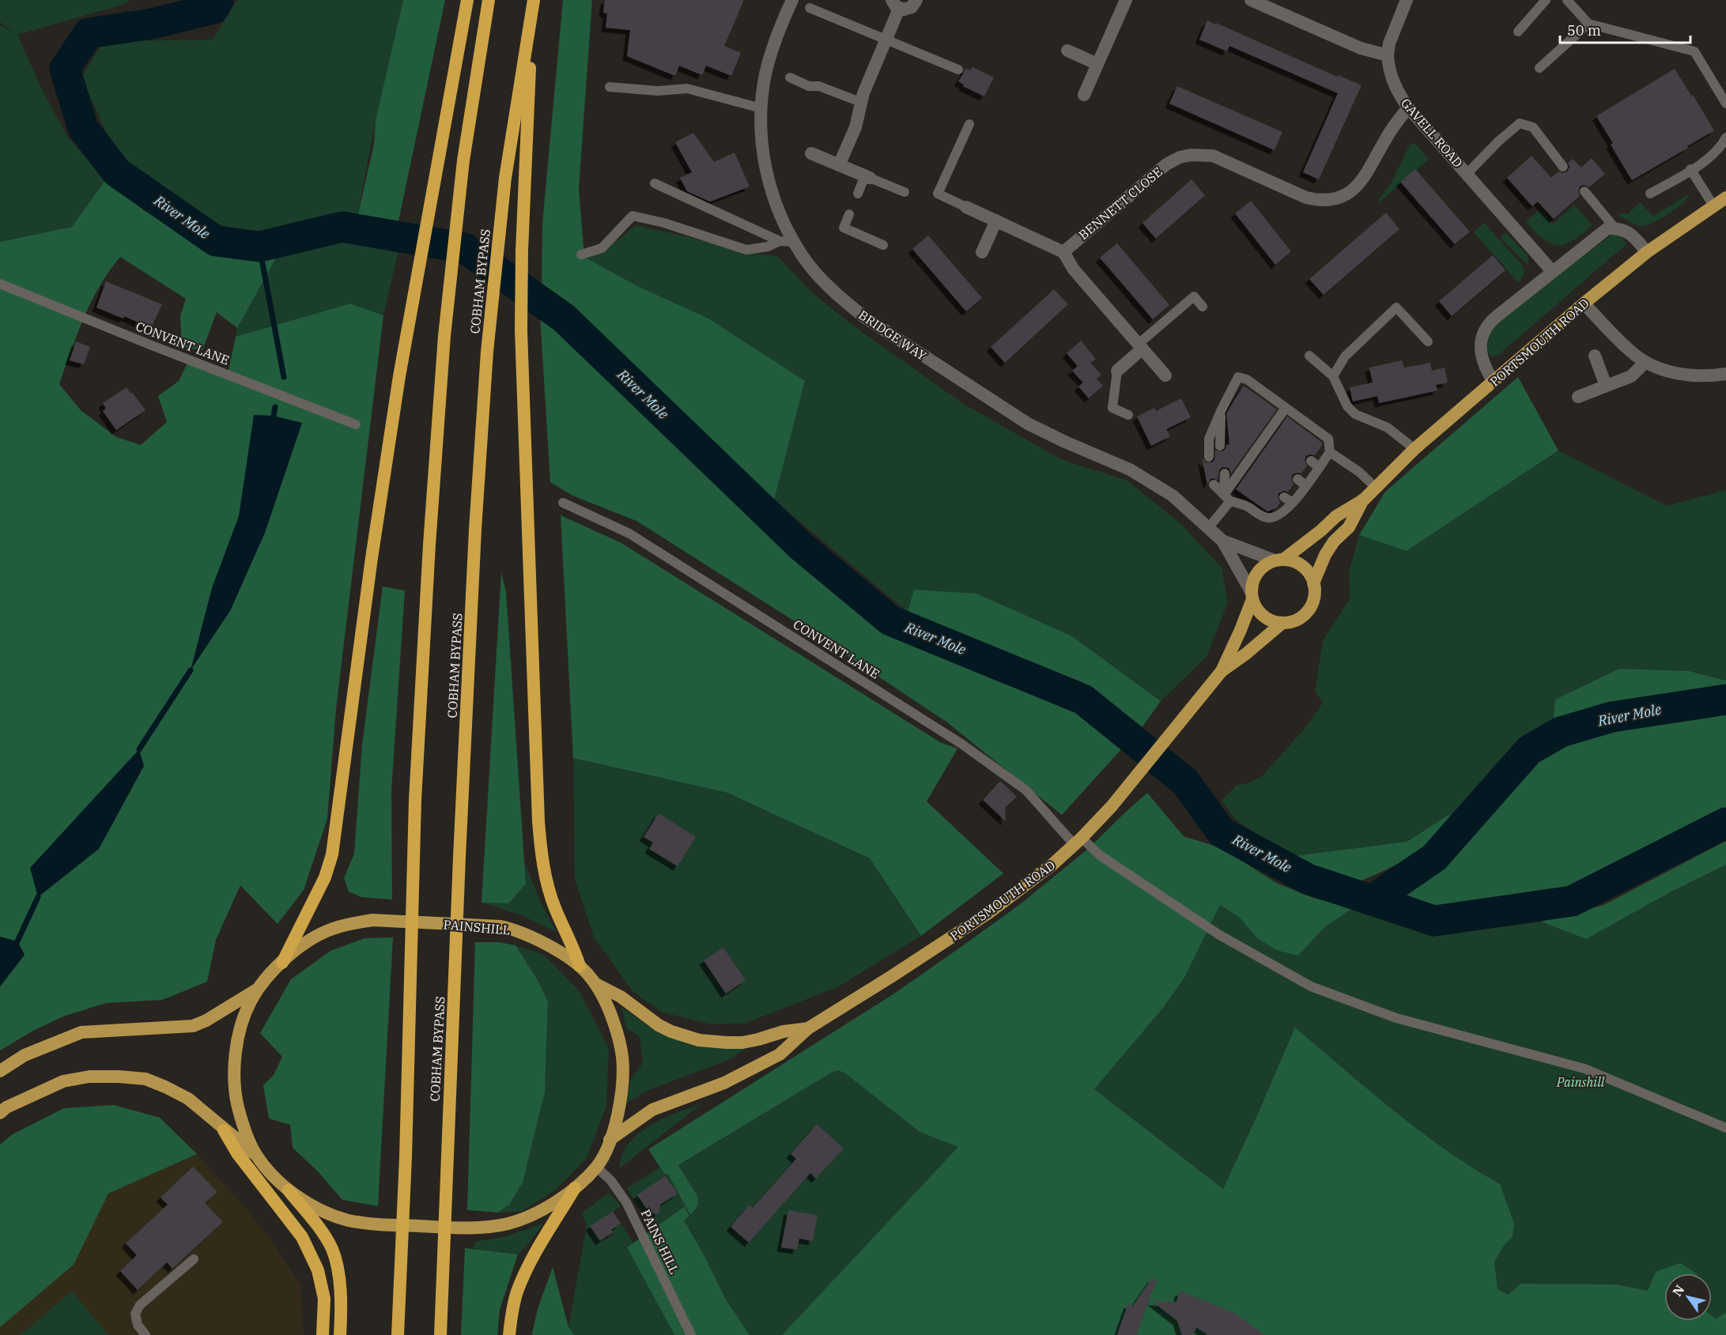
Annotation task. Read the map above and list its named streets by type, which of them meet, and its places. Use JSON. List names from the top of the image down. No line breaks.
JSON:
{"streets":{"highway":["COBHAM BYPASS"],"main road":["PORTSMOUTH ROAD","PAINSHILL"],"street":["GAVELL ROAD","BENNETT CLOSE","BRIDGE WAY"],"lane":["CONVENT LANE","PAINS HILL"]},"crossings":[["GAVELL ROAD","BENNETT CLOSE"],["BRIDGE WAY","PORTSMOUTH ROAD"],["PORTSMOUTH ROAD","CONVENT LANE"],["PORTSMOUTH ROAD","PAINSHILL"],["PAINSHILL","PAINS HILL"]],"water":["River Mole"],"parks":["Painshill"],"scale_bar":"50 m","north":"top left"}
